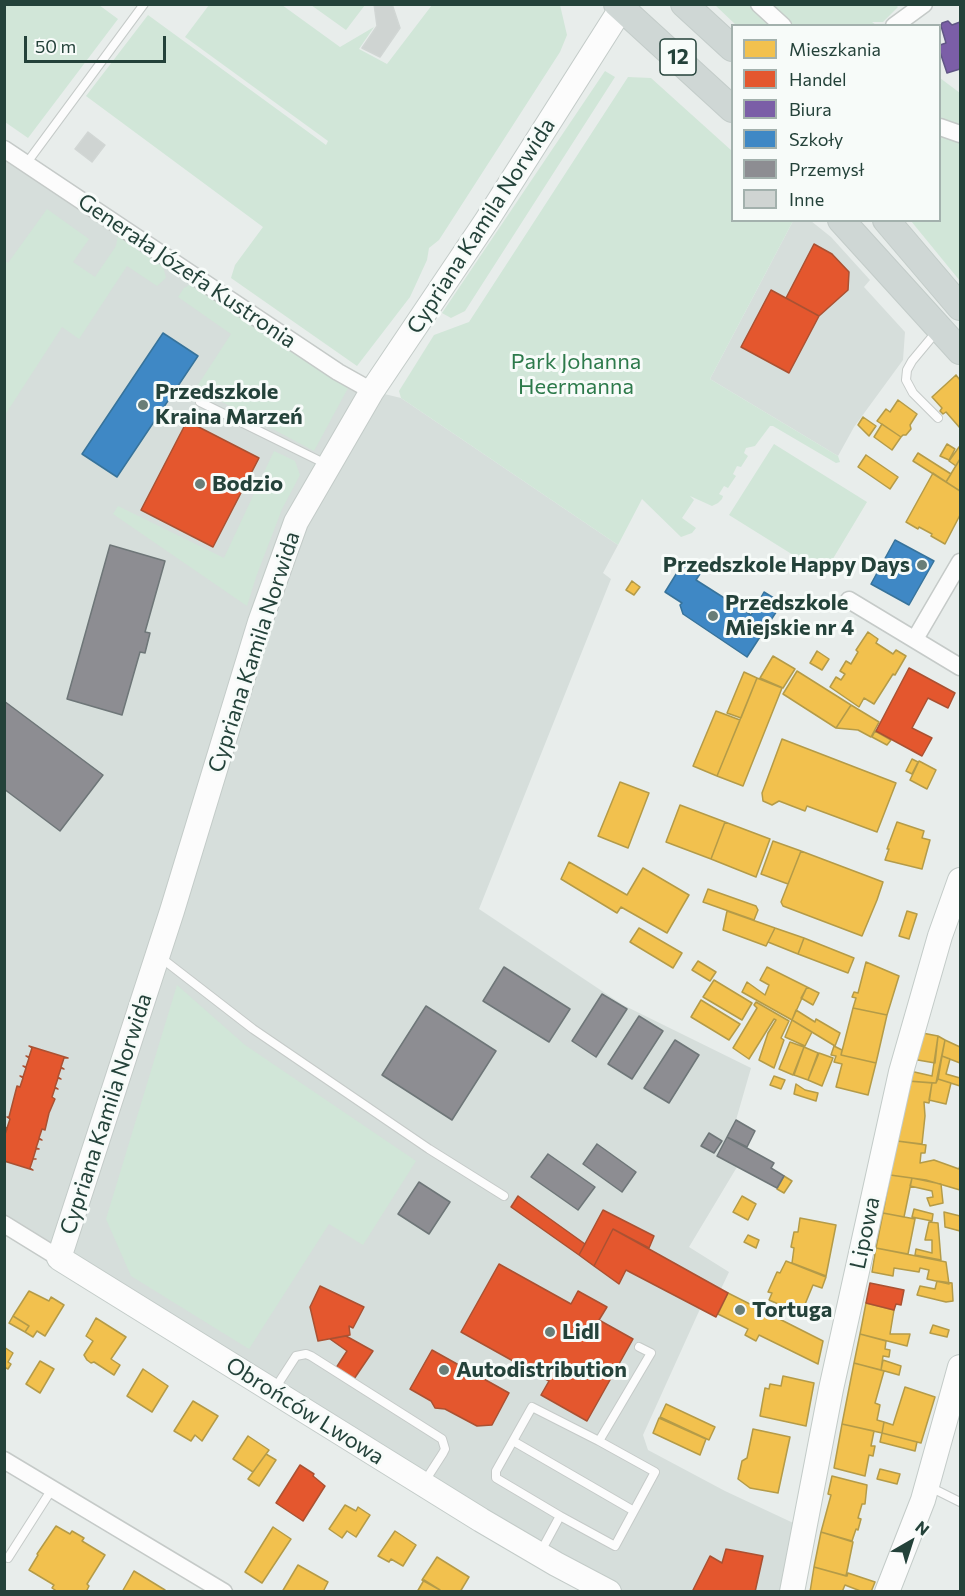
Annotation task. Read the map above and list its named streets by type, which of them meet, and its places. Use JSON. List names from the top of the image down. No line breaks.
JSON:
{"streets":{"main road":["12"],"street":["Cypriana Kamila Norwida","Generała Józefa Kustronia","Lipowa","Obrońców Lwowa"]},"crossings":[["12","Cypriana Kamila Norwida"],["Cypriana Kamila Norwida","Generała Józefa Kustronia"],["Cypriana Kamila Norwida","Obrońców Lwowa"]],"parks":["Park Johanna Heermanna"],"places":["Przedszkole Kraina Marzeń","Bodzio","Przedszkole Happy Days","Przedszkole Miejskie nr 4","Tortuga","Lidl","Autodistribution"],"legend":["Mieszkania","Handel","Biura","Szkoły","Przemysł","Inne"],"scale_bar":"50 m","north":"top right"}
